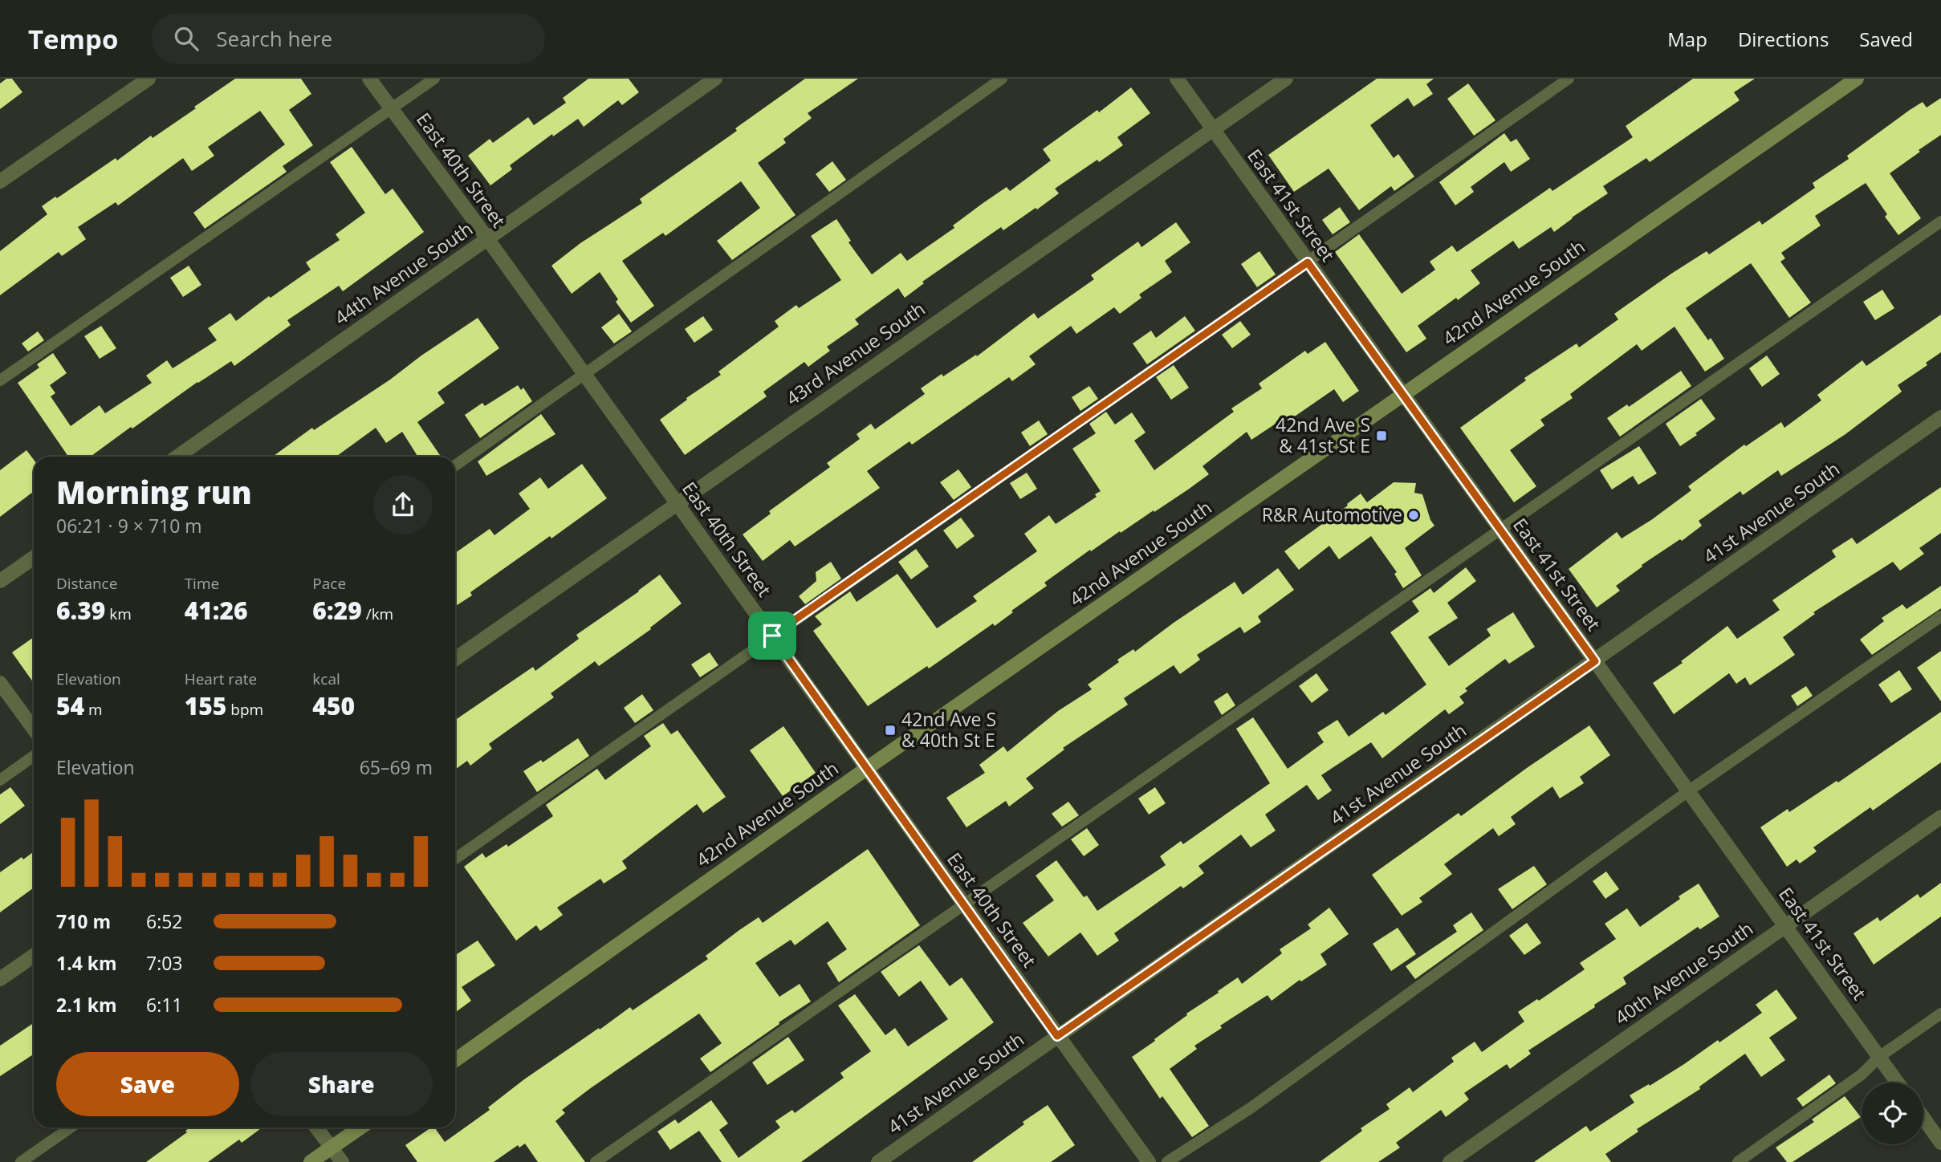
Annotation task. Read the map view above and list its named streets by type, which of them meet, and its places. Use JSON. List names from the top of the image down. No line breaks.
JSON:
{"streets":{"street":["East 40th Street","East 41st Street","44th Avenue South","42nd Avenue South","43rd Avenue South","41st Avenue South","40th Avenue South"]},"crossings":[["East 40th Street","44th Avenue South"],["East 40th Street","42nd Avenue South"],["East 40th Street","43rd Avenue South"],["East 40th Street","41st Avenue South"],["East 41st Street","42nd Avenue South"],["East 41st Street","43rd Avenue South"],["East 41st Street","41st Avenue South"],["East 41st Street","40th Avenue South"]],"places":{"transit":["42nd Ave S & 41st St E","42nd Ave S & 40th St E"],"other":["R&R Automotive"]},"page":{"header":"Tempo","search":"Search here","nav":["Map","Directions","Saved"],"heading":["Morning run","06:21 · 9 × 710 m"],"stats":[["Distance","6.39 km"],["Time","41:26"],["Pace","6:29 /km"],["Elevation","54 m"],["Heart rate","155 bpm"],["kcal","450"]],"chart":["Elevation","65–69 m"],"list":[{"name":"710 m","note":"6:52"},{"name":"1.4 km","note":"7:03"},{"name":"2.1 km","note":"6:11"}],"buttons":["Save","Share"]}}
